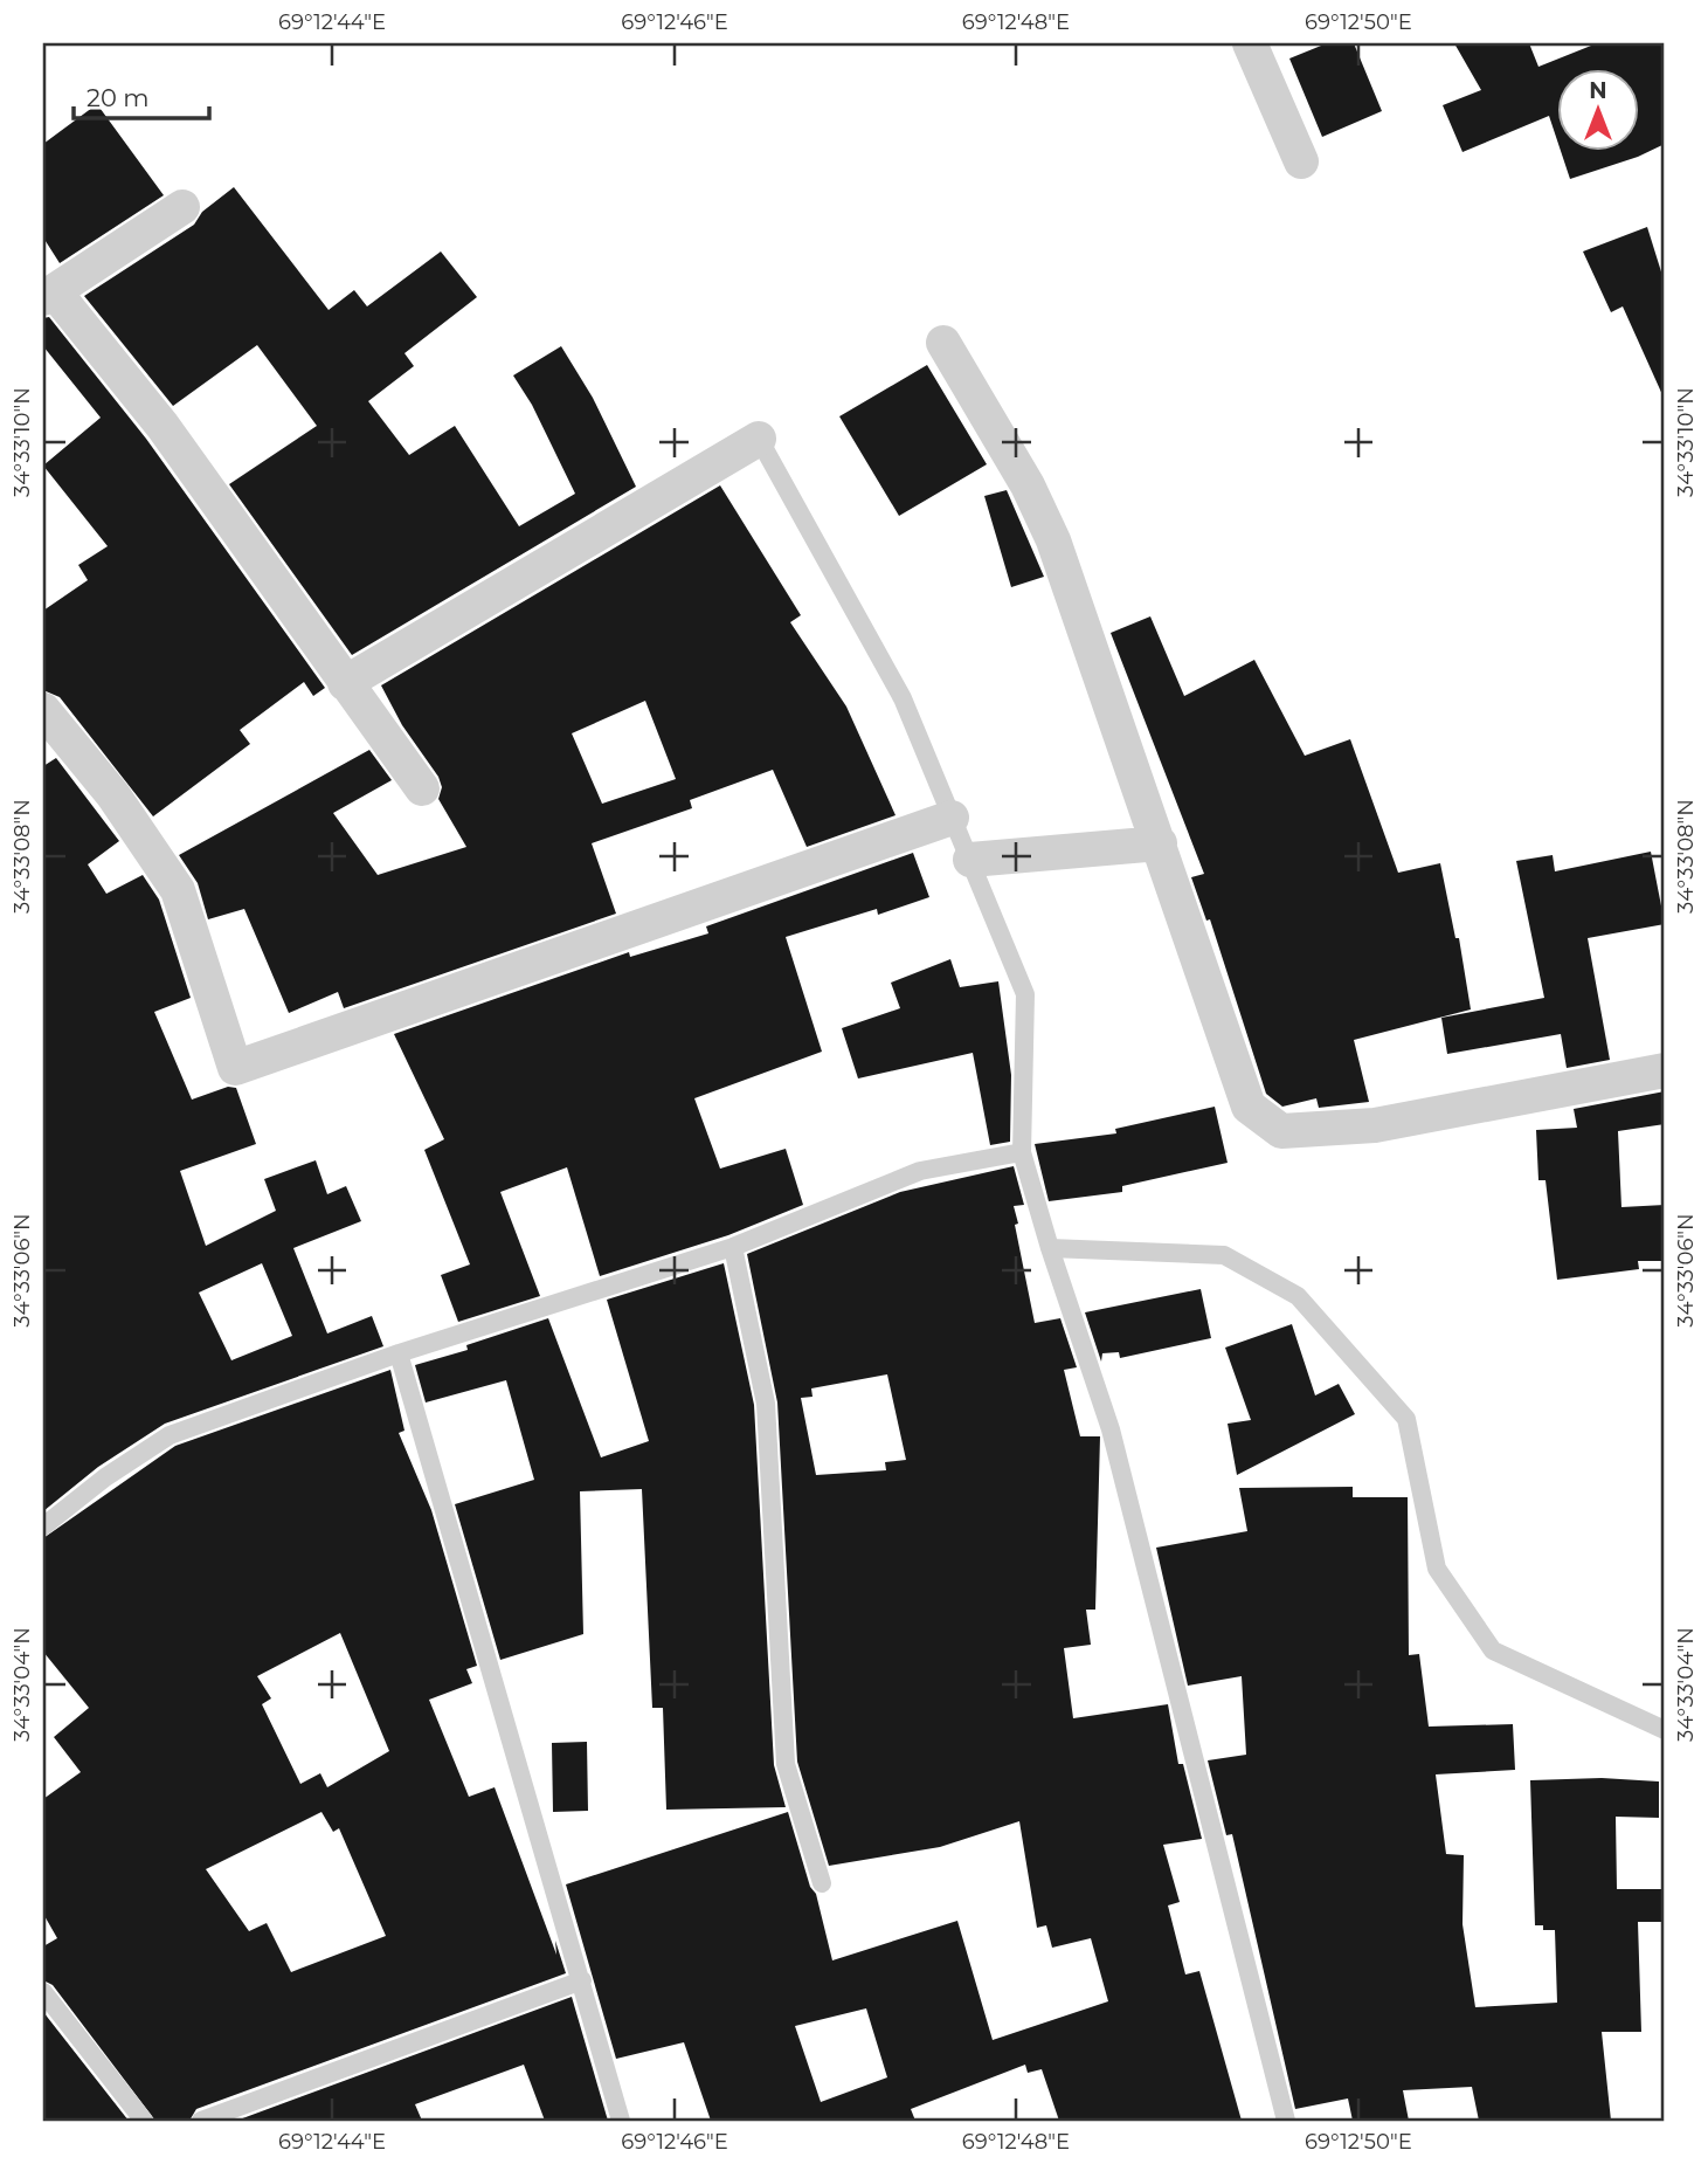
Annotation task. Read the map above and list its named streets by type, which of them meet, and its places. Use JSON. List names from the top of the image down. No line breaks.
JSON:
{"scale_bar":"20 m","north":"top","coordinates":["69°12'44\"E","69°12'46\"E","69°12'48\"E","69°12'50\"E","34°33'10\"N","34°33'08\"N","34°33'06\"N","34°33'04\"N"]}
